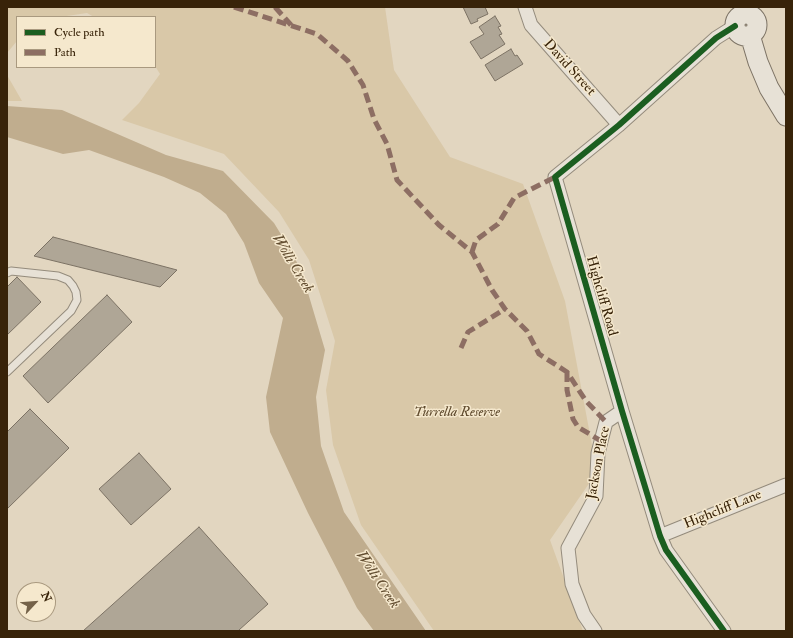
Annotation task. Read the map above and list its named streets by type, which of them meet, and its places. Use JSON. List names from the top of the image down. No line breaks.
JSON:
{"streets":{"street":["David Street","Highcliff Road","Jackson Place","Highcliff Lane"]},"crossings":[["David Street","Highcliff Road"],["Highcliff Road","Jackson Place"],["Highcliff Road","Highcliff Lane"]],"water":["Wolli Creek"],"parks":["Turrella Reserve"],"legend":["Cycle path","Path"],"north":"top right"}
